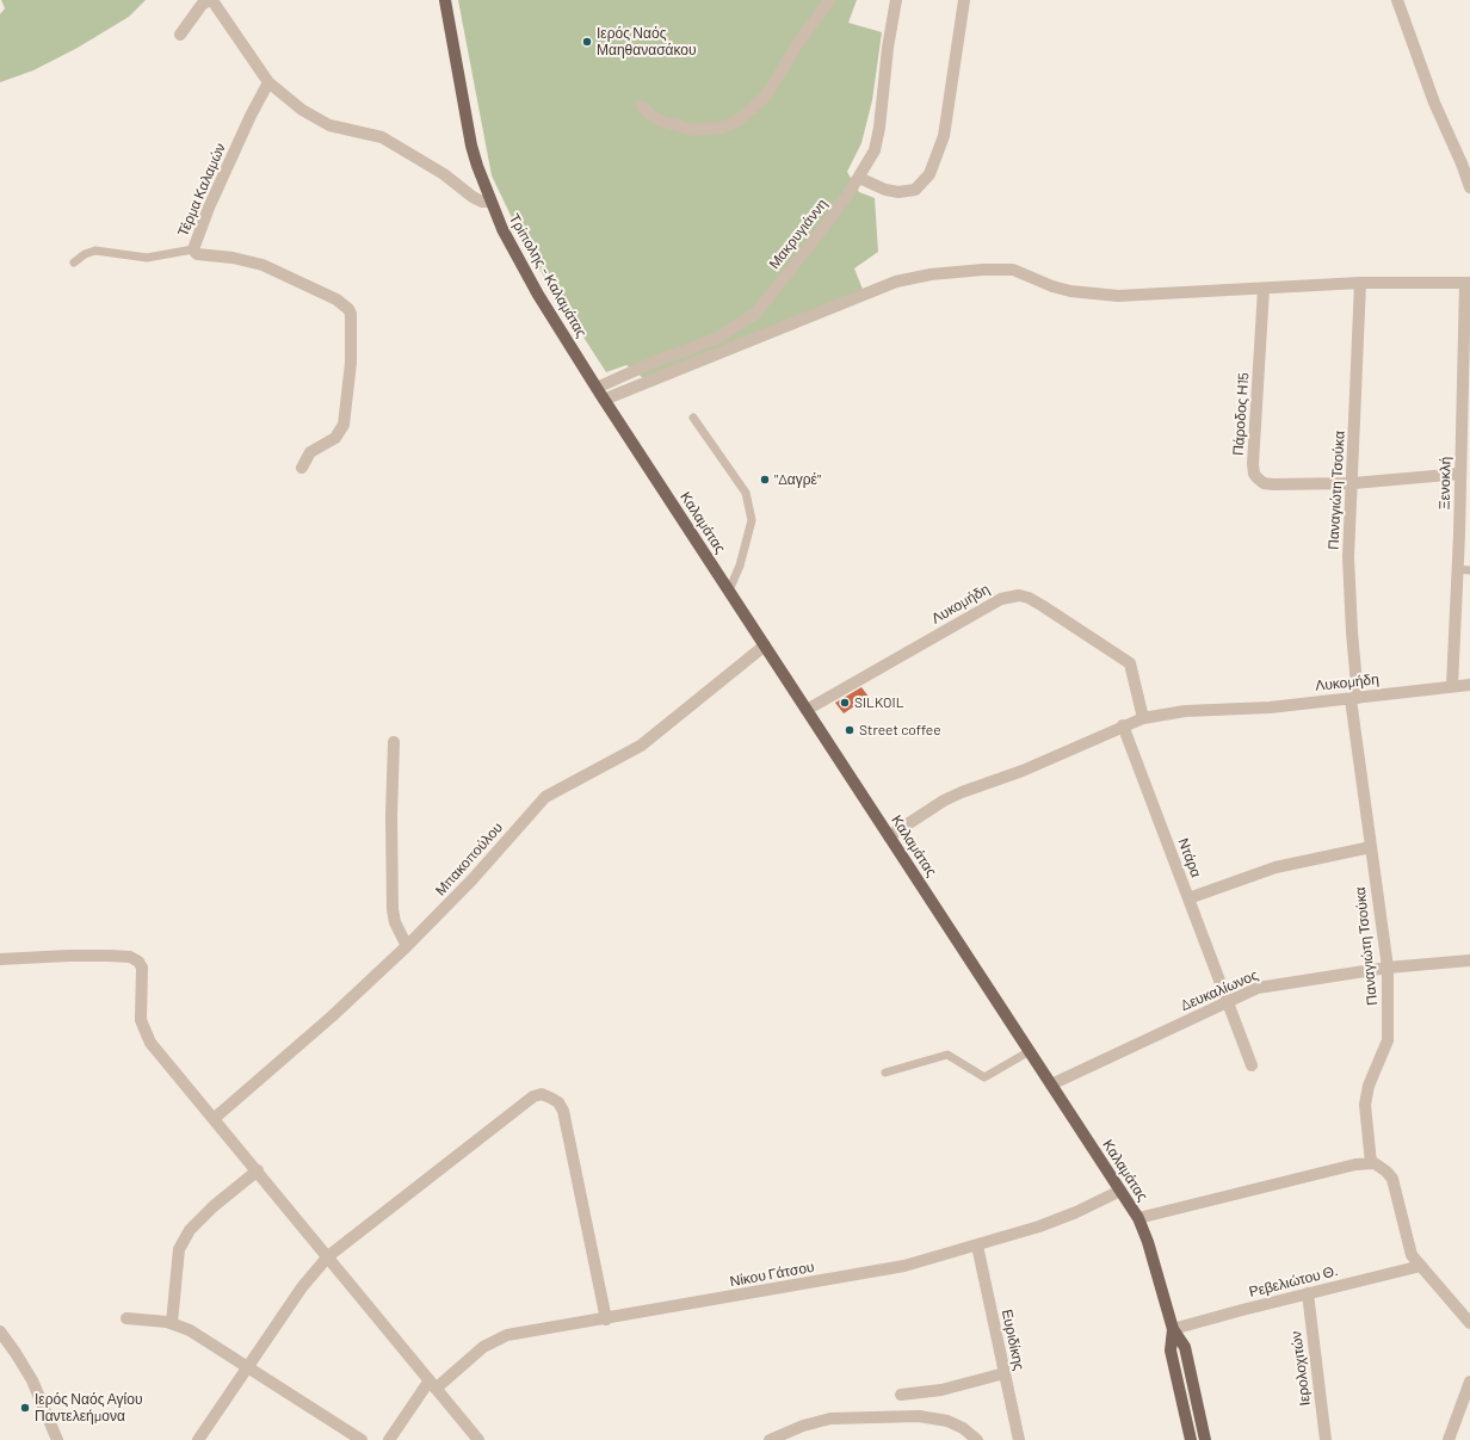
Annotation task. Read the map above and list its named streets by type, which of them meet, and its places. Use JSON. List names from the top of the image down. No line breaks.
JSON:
{"streets":{"main road":["Τρίπολης - Καλαμάτας","Καλαμάτας"],"street":["Τέρμα Καλαμών","Μακρυγιάννη","Πάροδος Η15","Ξενοκλή","Παναγιώτη Τσούκα","Λυκομήδη","Ντάρα","Μπακοπούλου","Δευκαλίωνος","Νίκου Γάτσου","Ρεβελιώτου Θ.","Ευριδίκης","Ιερολοχιτών"]},"crossings":[["Μακρυγιάννη","Τρίπολης - Καλαμάτας"],["Μακρυγιάννη","Καλαμάτας"],["Τρίπολης - Καλαμάτας","Καλαμάτας"],["Πάροδος Η15","Ξενοκλή"],["Πάροδος Η15","Παναγιώτη Τσούκα"],["Ξενοκλή","Λυκομήδη"],["Παναγιώτη Τσούκα","Λυκομήδη"],["Παναγιώτη Τσούκα","Δευκαλίωνος"],["Καλαμάτας","Λυκομήδη"],["Καλαμάτας","Μπακοπούλου"],["Καλαμάτας","Δευκαλίωνος"],["Καλαμάτας","Νίκου Γάτσου"],["Καλαμάτας","Ρεβελιώτου Θ."],["Λυκομήδη","Ντάρα"],["Ντάρα","Δευκαλίωνος"],["Νίκου Γάτσου","Ευριδίκης"],["Ρεβελιώτου Θ.","Ιερολοχιτών"]],"places":["Ιερός Ναός Μαηθανασάκου","\"Δαγρέ\"","SILKOIL","Street coffee","Ιερός Ναός Αγίου Παντελεήμονα"]}
